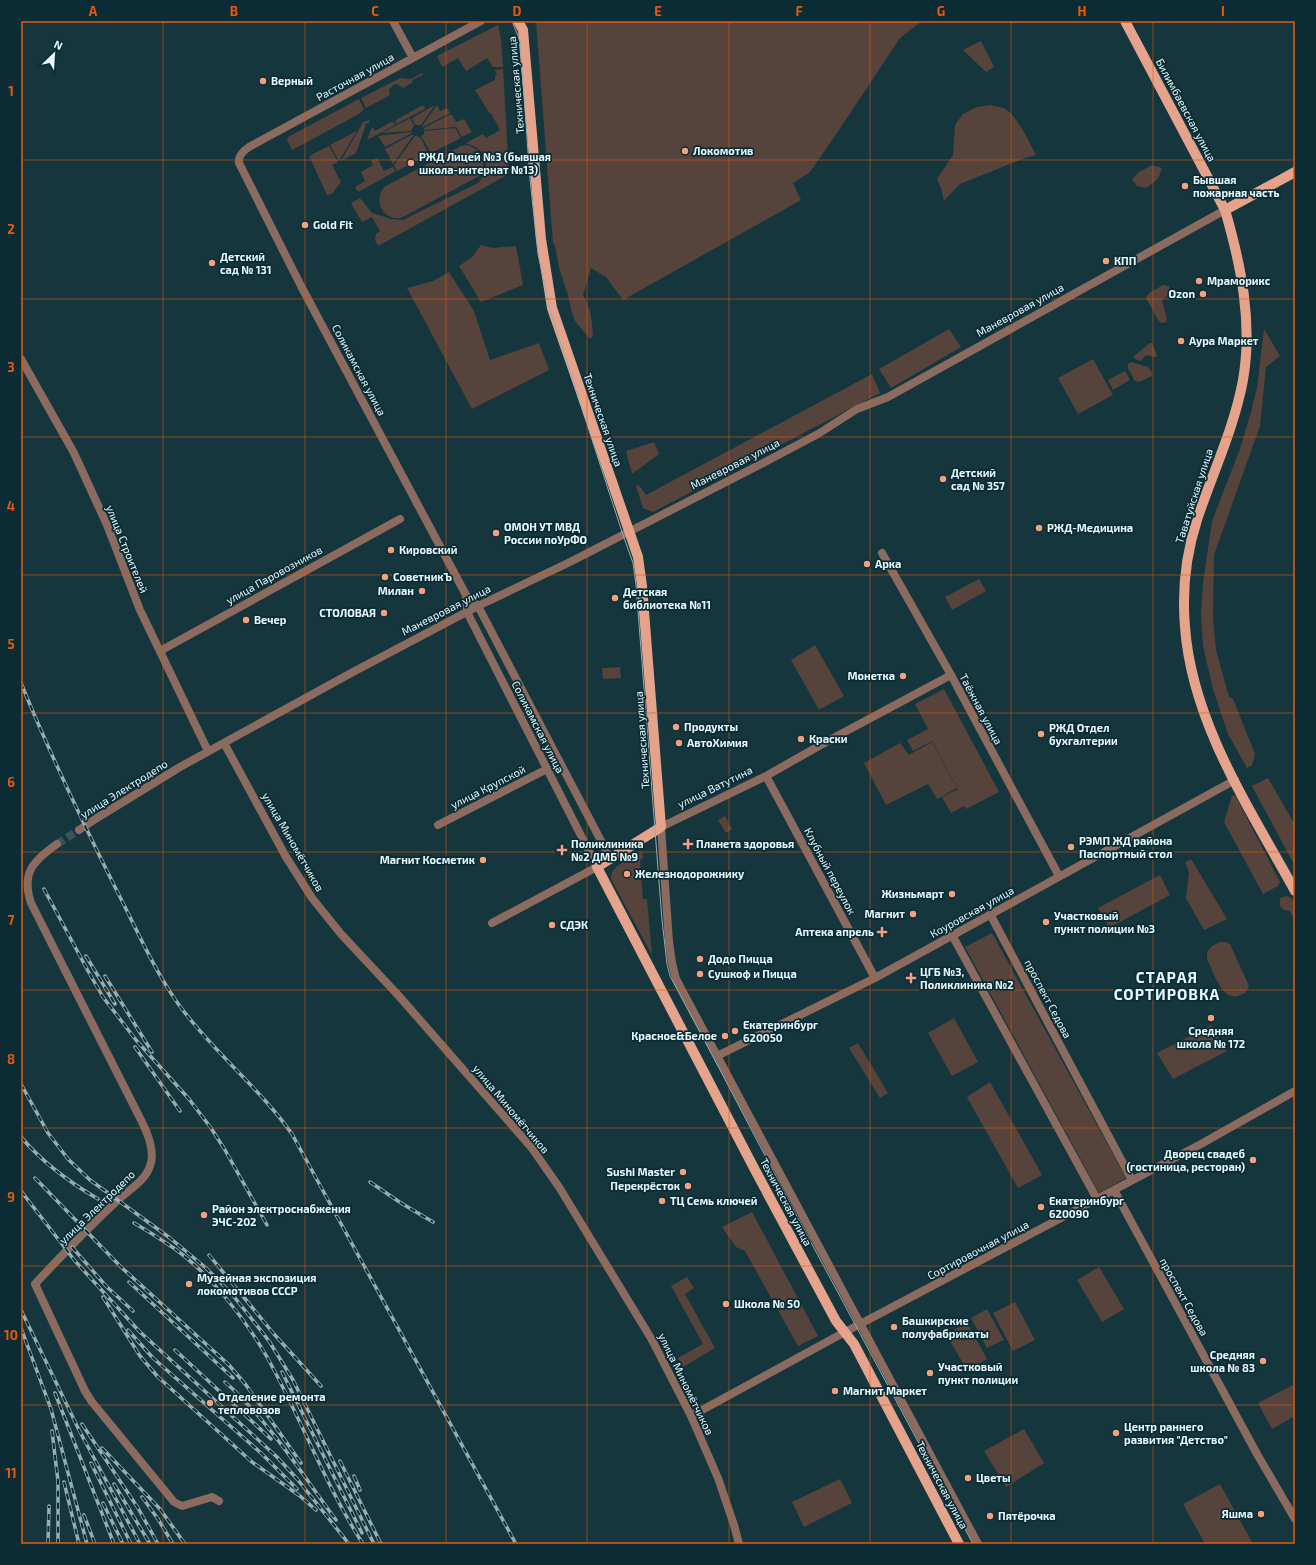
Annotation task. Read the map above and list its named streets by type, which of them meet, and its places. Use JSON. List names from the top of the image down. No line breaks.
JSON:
{"streets":{"main road":["Техническая улица","Билимбаевская улица","Маневровая улица","Таватуйская улица","улица Ватутина"],"street":["Расточная улица","Соликамская улица","улица Строителей","улица Паровозников","Таёжная улица","улица Крупской","улица Электродепо","улица Миномётчиков","Клубный переулок","Коуровская улица","проспект Седова","Сортировочная улица"]},"crossings":[["Расточная улица","Соликамская улица"],["Техническая улица","Маневровая улица"],["Техническая улица","Соликамская улица"],["Техническая улица","улица Ватутина"],["Техническая улица","Сортировочная улица"],["Билимбаевская улица","Маневровая улица"],["Билимбаевская улица","Таватуйская улица"],["Маневровая улица","Соликамская улица"],["Маневровая улица","Таватуйская улица"],["Маневровая улица","улица Строителей"],["Маневровая улица","улица Электродепо"],["Маневровая улица","улица Миномётчиков"],["Соликамская улица","улица Крупской"],["Соликамская улица","улица Ватутина"],["Таватуйская улица","Коуровская улица"],["улица Строителей","улица Паровозников"],["Таёжная улица","улица Ватутина"],["Таёжная улица","Коуровская улица"],["улица Ватутина","Клубный переулок"],["улица Миномётчиков","Сортировочная улица"],["Клубный переулок","Коуровская улица"],["Коуровская улица","проспект Седова"],["проспект Седова","Сортировочная улица"]],"districts":["СТАРАЯ СОРТИРОВКА"],"places":{"other":["Верный","Локомотив","РЖД Лицей №3 (бывшая школа-интернат №13)","Бывшая пожарная часть","Gold Fit","КПП","Детский сад № 131","Мраморикс","Ozon","Аура Маркет","Детский сад № 357","РЖД-Медицина","ОМОН УТ МВД России поУрФО","Кировский","Арка","СоветникЪ","Милан","Детская библиотека №11","СТОЛОВАЯ","Вечер","Монетка","Продукты","РЖД Отдел бухгалтерии","Краски","АвтоХимия","РЭМП ЖД района Паспортный стол","Магнит Косметик","Железнодорожнику","Жизньмарт","Магнит","Участковый пункт полиции №3","СДЭК","Додо Пицца","Сушкоф и Пицца","Средняя школа № 172","Екатеринбург 620050","Красное&Белое","Дворец свадеб (гостиница, ресторан)","Sushi Master","Перекрёсток","ТЦ Семь ключей","Екатеринбург 620090","Район электроснабжения ЭЧС-202","Музейная экспозиция локомотивов СССР","Школа № 50","Башкирские полуфабрикаты","Средняя школа № 83","Участковый пункт полиции","Магнит Маркет","Отделение ремонта тепловозов","Центр раннего развития \"Детство\"","Цветы","Яшма","Пятёрочка"],"health":["Планета здоровья","Поликлиника №2 ДМБ №9","Аптека апрель","ЦГБ №3, Поликлиника №2"]},"north":"top right","grid":{"columns":["A","B","C","D","E","F","G","H","I"],"rows":["1","2","3","4","5","6","7","8","9","10","11"]}}
